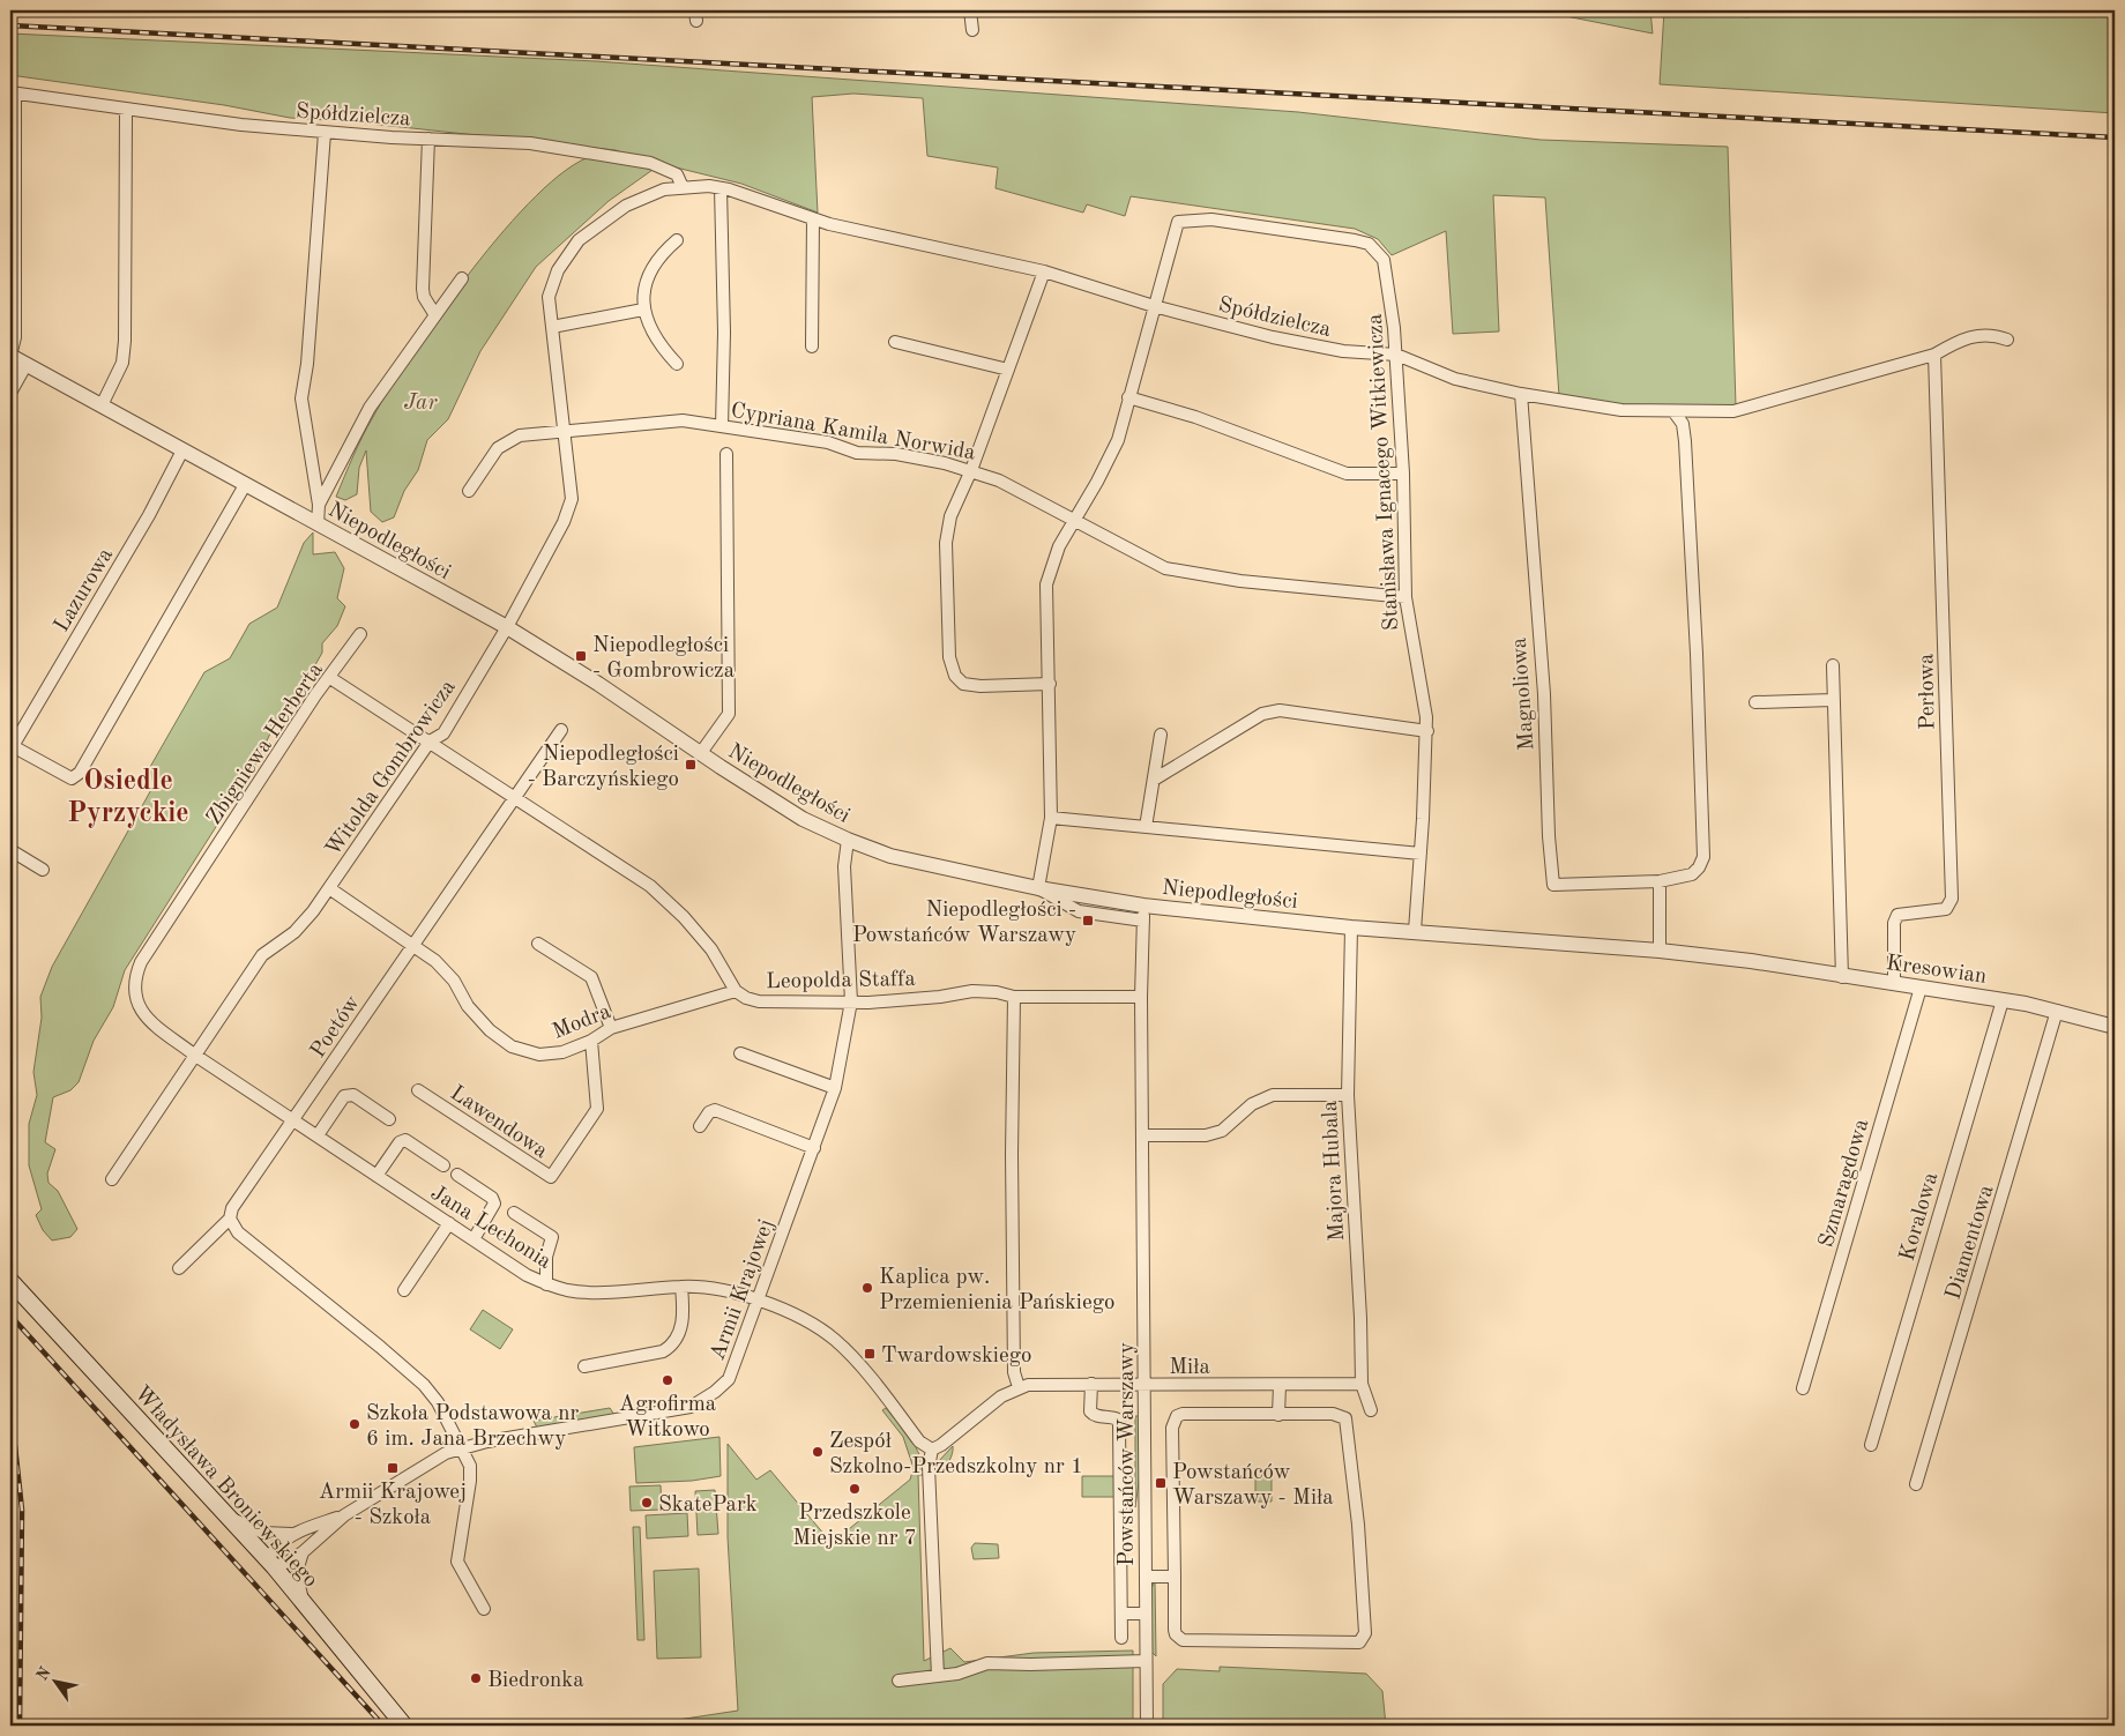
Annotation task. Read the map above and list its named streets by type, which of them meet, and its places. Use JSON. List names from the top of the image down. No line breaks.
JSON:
{"streets":{"main road":["Władysława Broniewskiego"],"street":["Spółdzielcza","Cypriana Kamila Norwida","Stanisława Ignacego Witkiewicza","Niepodległości","Lazurowa","Perłowa","Magnoliowa","Zbigniewa Herberta","Witolda Gombrowicza","Kresowian","Leopolda Staffa","Modra","Poetów","Lawendowa","Majora Hubala","Szmaragdowa","Koralowa","Jana Lechonia","Diamentowa","Armii Krajowej","Miła","Powstańców Warszawy"]},"crossings":[["Spółdzielcza","Stanisława Ignacego Witkiewicza"],["Spółdzielcza","Perłowa"],["Spółdzielcza","Magnoliowa"],["Spółdzielcza","Witolda Gombrowicza"],["Cypriana Kamila Norwida","Stanisława Ignacego Witkiewicza"],["Cypriana Kamila Norwida","Witolda Gombrowicza"],["Stanisława Ignacego Witkiewicza","Niepodległości"],["Niepodległości","Lazurowa"],["Niepodległości","Witolda Gombrowicza"],["Niepodległości","Kresowian"],["Niepodległości","Majora Hubala"],["Niepodległości","Armii Krajowej"],["Niepodległości","Powstańców Warszawy"],["Perłowa","Kresowian"],["Zbigniewa Herberta","Witolda Gombrowicza"],["Zbigniewa Herberta","Leopolda Staffa"],["Zbigniewa Herberta","Poetów"],["Zbigniewa Herberta","Jana Lechonia"],["Witolda Gombrowicza","Leopolda Staffa"],["Kresowian","Szmaragdowa"],["Kresowian","Koralowa"],["Kresowian","Diamentowa"],["Leopolda Staffa","Modra"],["Leopolda Staffa","Poetów"],["Leopolda Staffa","Armii Krajowej"],["Leopolda Staffa","Powstańców Warszawy"],["Modra","Poetów"],["Modra","Lawendowa"],["Poetów","Jana Lechonia"],["Majora Hubala","Miła"],["Jana Lechonia","Armii Krajowej"],["Armii Krajowej","Władysława Broniewskiego"],["Miła","Powstańców Warszawy"]],"districts":["Osiedle Pyrzyckie"],"parks":["Jar"],"places":{"transit":["Niepodległości - Gombrowicza","Niepodległości - Barczyńskiego","Niepodległości - Powstańców Warszawy","Twardowskiego","Armii Krajowej - Szkoła","Powstańców Warszawy - Miła"],"other":["Kaplica pw. Przemienienia Pańskiego","Agrofirma Witkowo","Szkoła Podstawowa nr 6 im. Jana Brzechwy","Zespół Szkolno-Przedszkolny nr 1","Przedszkole Miejskie nr 7","SkatePark","Biedronka"]},"north":"top left"}
